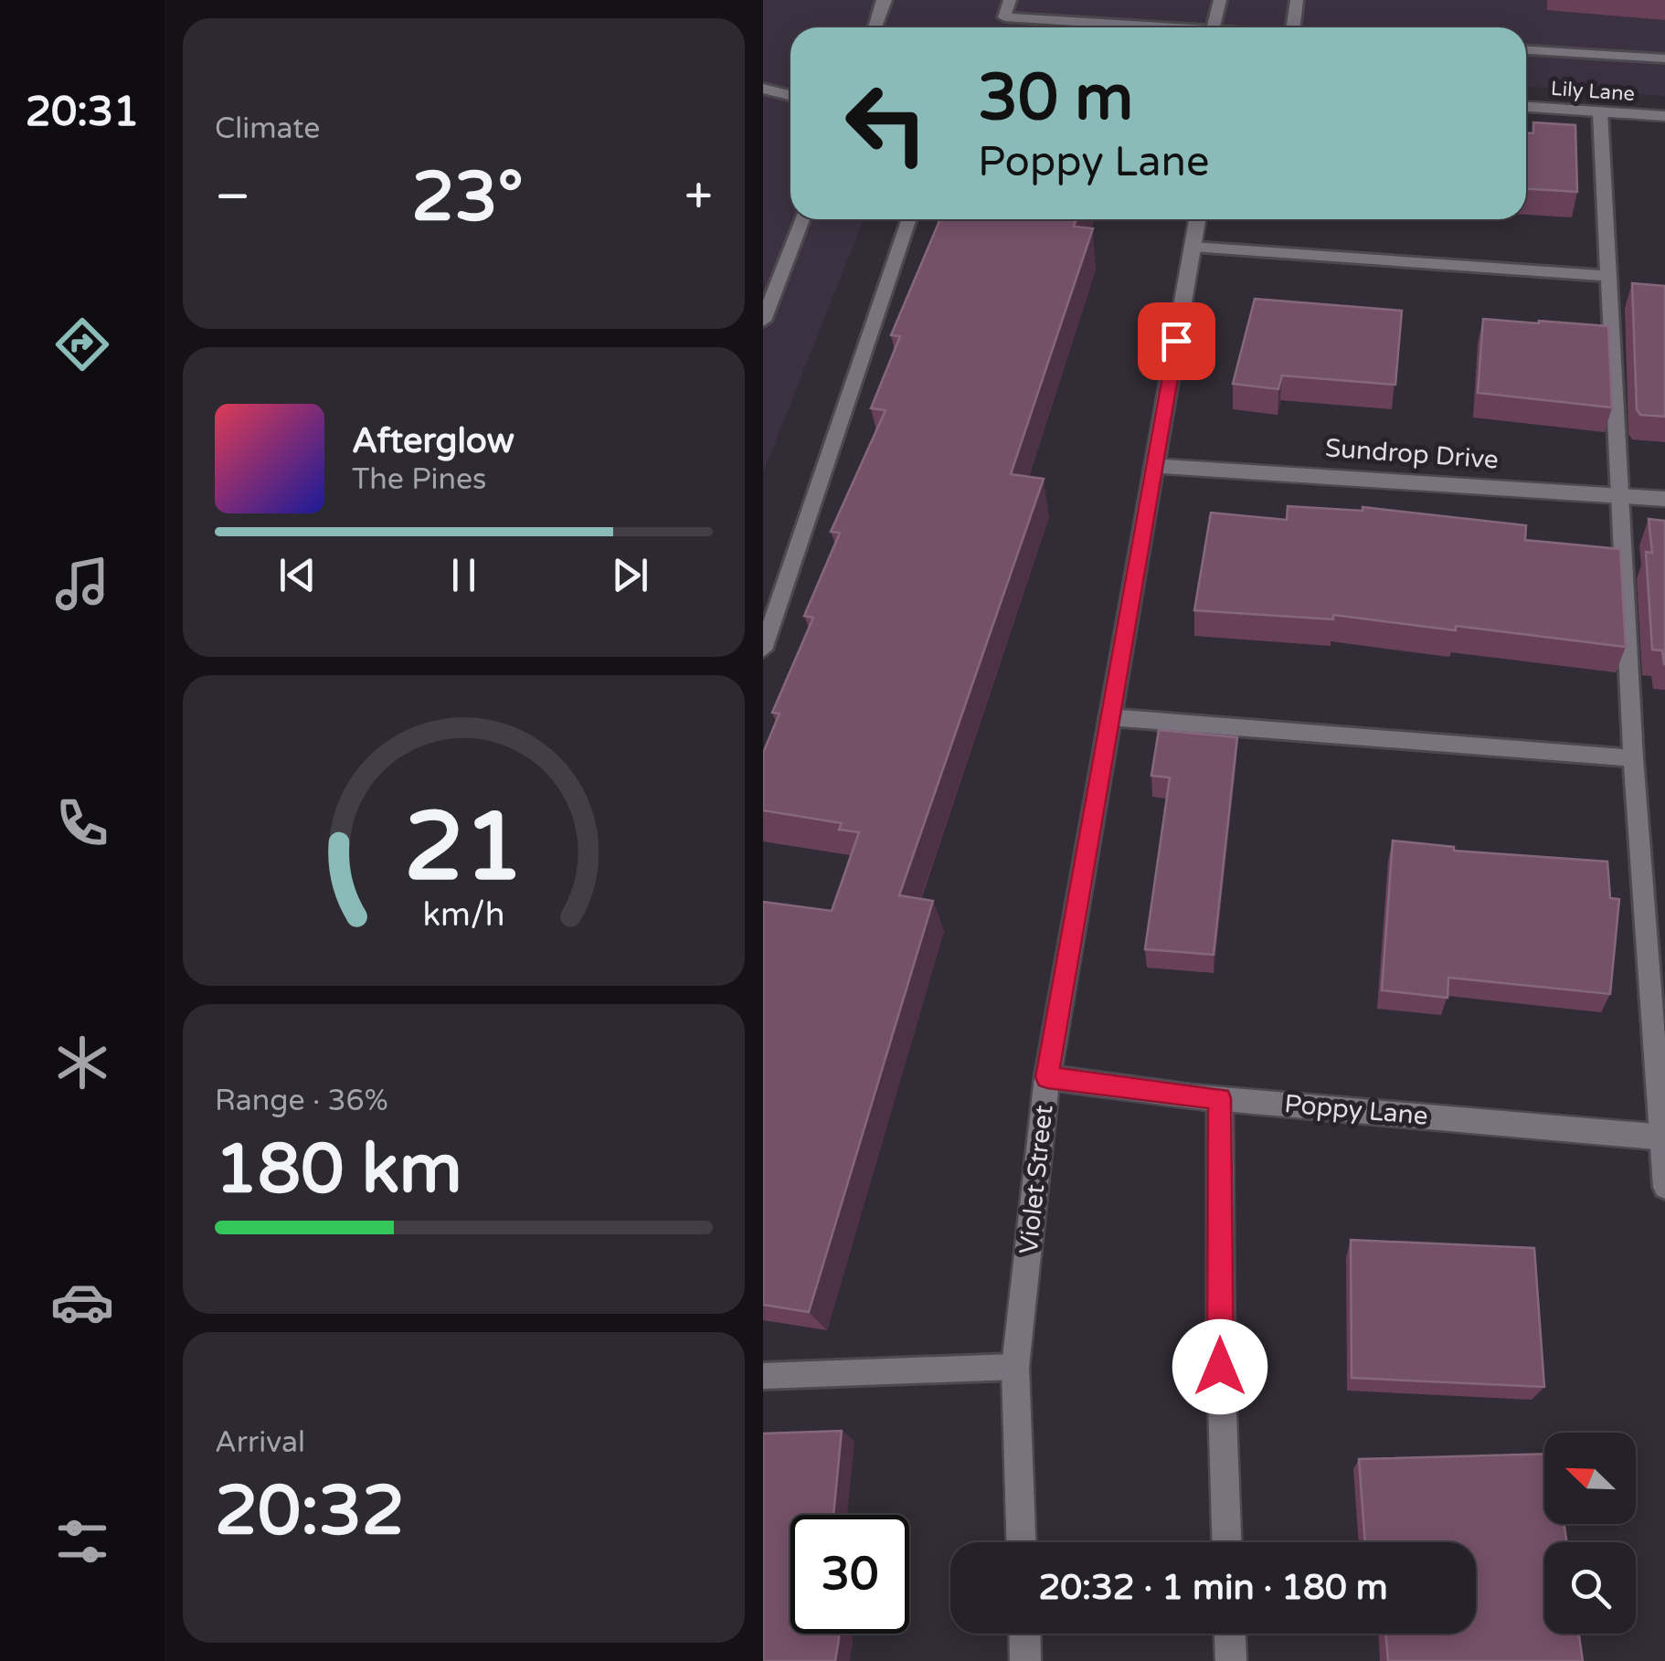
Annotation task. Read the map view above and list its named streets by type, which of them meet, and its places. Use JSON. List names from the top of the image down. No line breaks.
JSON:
{"streets":{"street":["Lily Lane","Sundrop Drive","Poppy Lane","Violet Street"]},"crossings":[["Sundrop Drive","Violet Street"],["Poppy Lane","Violet Street"]],"north":"top left","page":{"tabs":"20:31","tile":["Climate",["Range · 36%","180 km"],["Arrival","20:32"]],"turn":["30 m","Poppy Lane"],"heat":["−","23°","+"],"song":["Afterglow","The Pines"],"limit":"30","trip":"20:32 · 1 min · 180 m","gauge":["21","km/h"]}}
